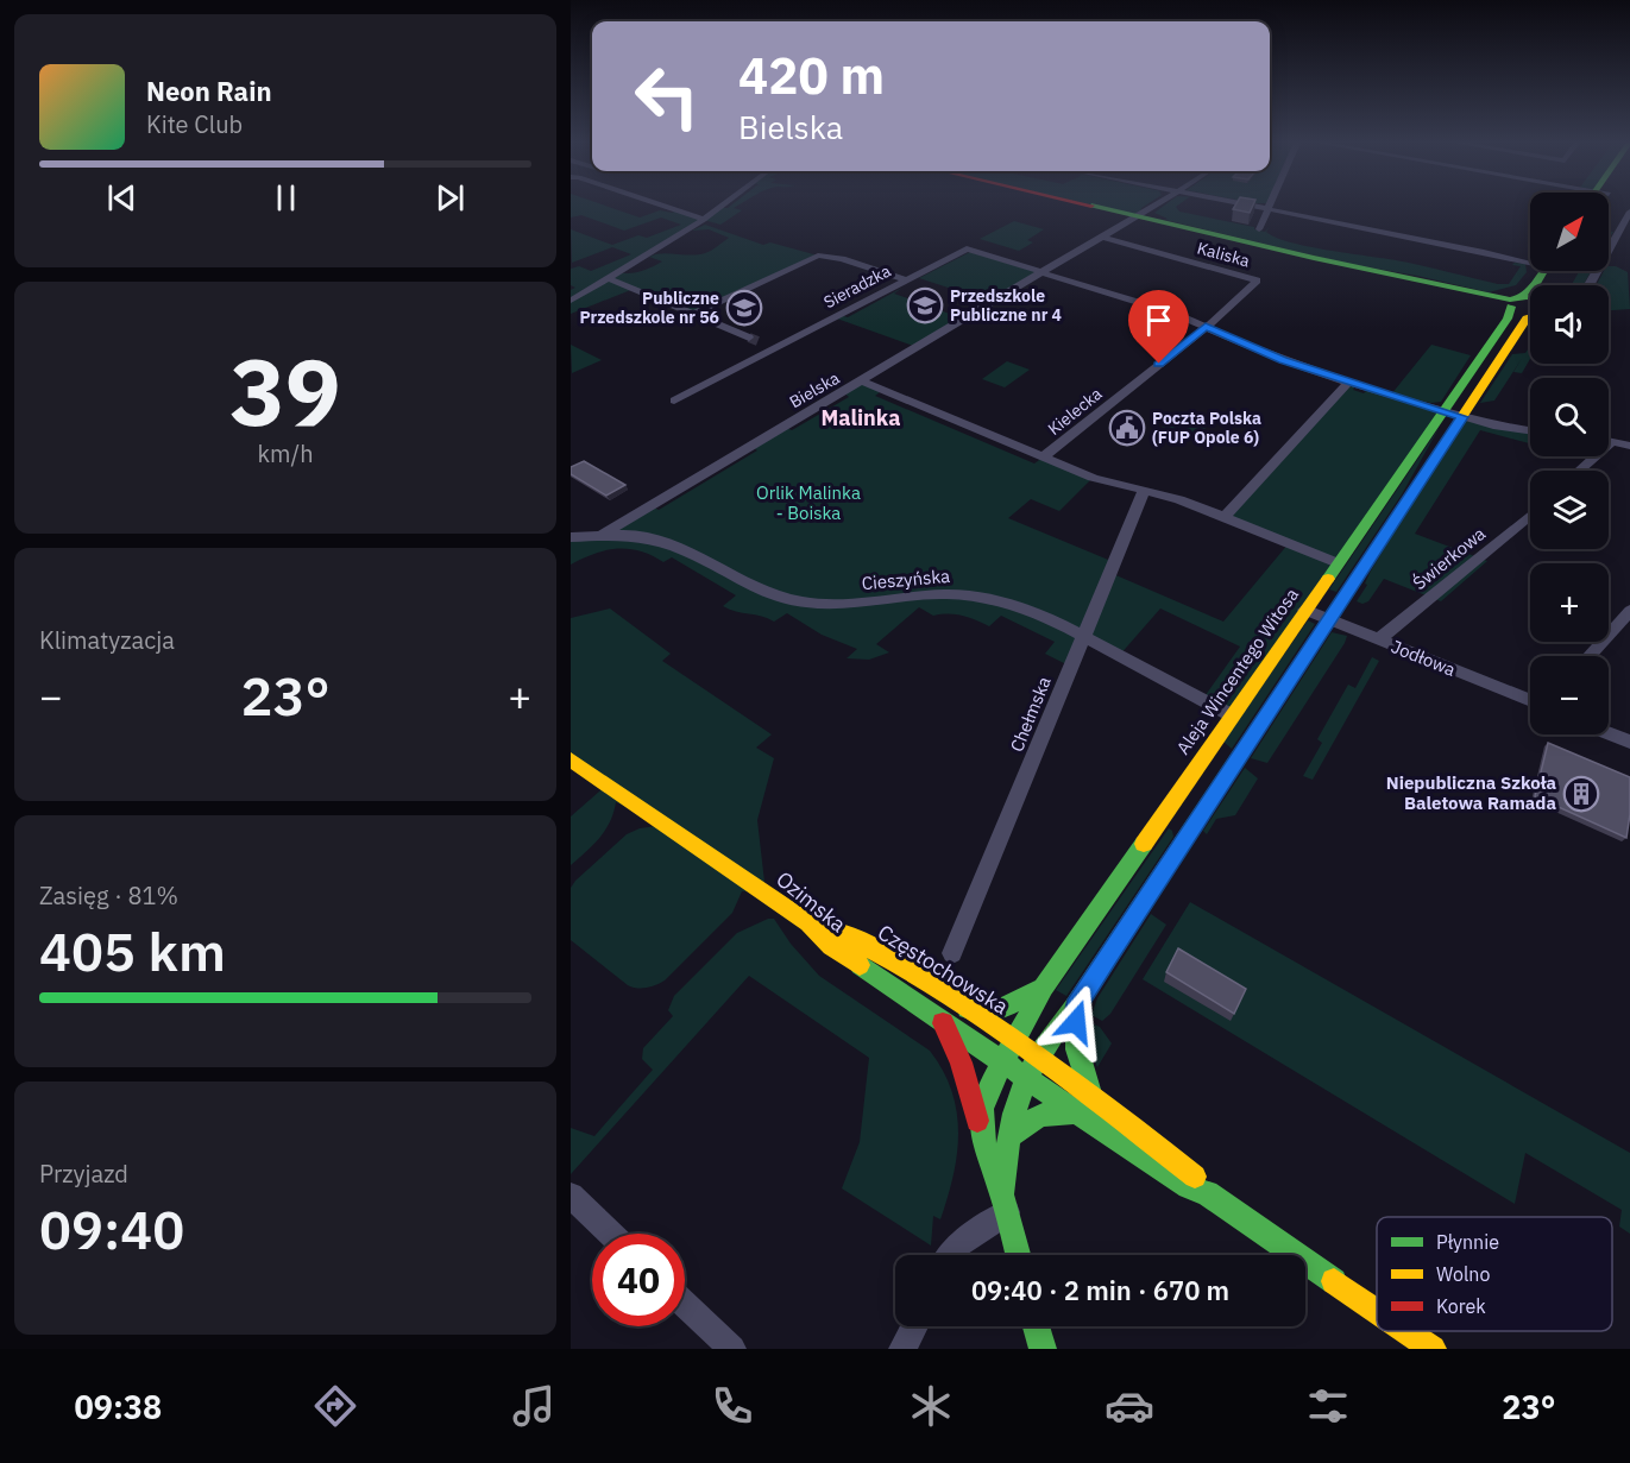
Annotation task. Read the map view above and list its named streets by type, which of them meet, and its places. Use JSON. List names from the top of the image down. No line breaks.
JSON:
{"streets":{"street":["Kaliska","Sieradzka","Bielska","Kielecka","Świerkowa","Cieszyńska","Jodłowa","Aleja Wincentego Witosa","Chełmska","Ozimska","Częstochowska"]},"crossings":[["Kaliska","Bielska"],["Kaliska","Kielecka"],["Bielska","Cieszyńska"],["Świerkowa","Jodłowa"],["Cieszyńska","Aleja Wincentego Witosa"],["Cieszyńska","Chełmska"],["Jodłowa","Aleja Wincentego Witosa"],["Aleja Wincentego Witosa","Ozimska"],["Aleja Wincentego Witosa","Częstochowska"],["Ozimska","Częstochowska"]],"districts":["Malinka"],"parks":["Orlik Malinka - Boiska"],"places":{"school or university":["Przedszkole Publiczne nr 4","Publiczne Przedszkole nr 56"],"public building":["Poczta Polska (FUP Opole 6)"],"building":["Niepubliczna Szkoła Baletowa Ramada"]},"legend":["Płynnie","Wolno","Korek"],"north":"top right","page":{"turn":["420 m","Bielska"],"song":["Neon Rain","Kite Club"],"map_buttons":["+","−"],"tile":[["39","km/h"],"Klimatyzacja",["Zasięg · 81%","405 km"],["Przyjazd","09:40"]],"heat":["−","23°","+"],"limit":"40","trip":"09:40 · 2 min · 670 m","tabs":["09:38","23°"]}}
